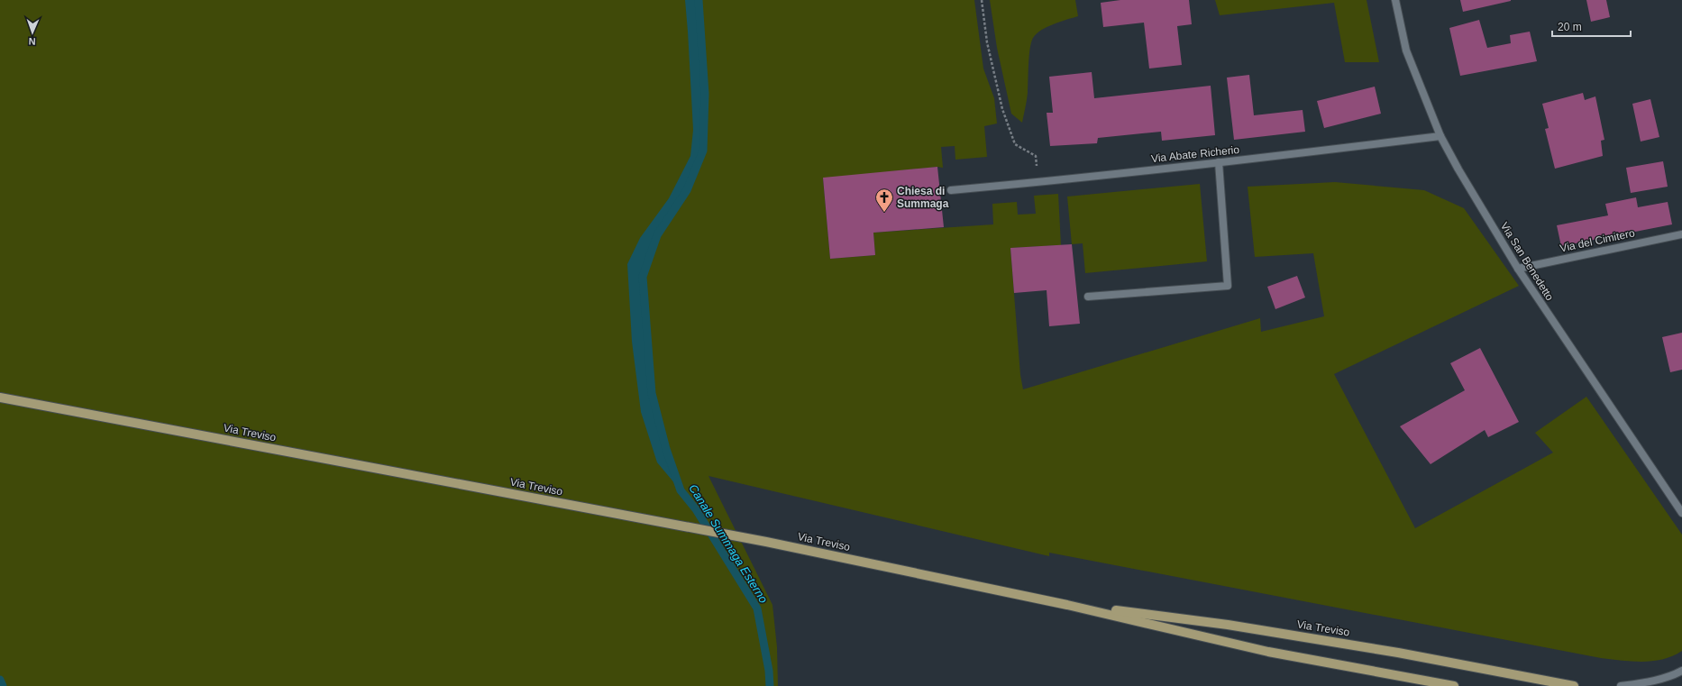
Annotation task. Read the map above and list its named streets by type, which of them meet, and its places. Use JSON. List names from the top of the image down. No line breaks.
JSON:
{"streets":{"main road":["Via Treviso"],"street":["Via Abate Richerio","Via del Cimitero","Via San Benedetto"]},"crossings":[["Via Abate Richerio","Via San Benedetto"],["Via del Cimitero","Via San Benedetto"]],"water":["Canale Summaga Esterno"],"places":{"church":["Chiesa di Summaga"]},"scale_bar":"20 m","north":"bottom"}
